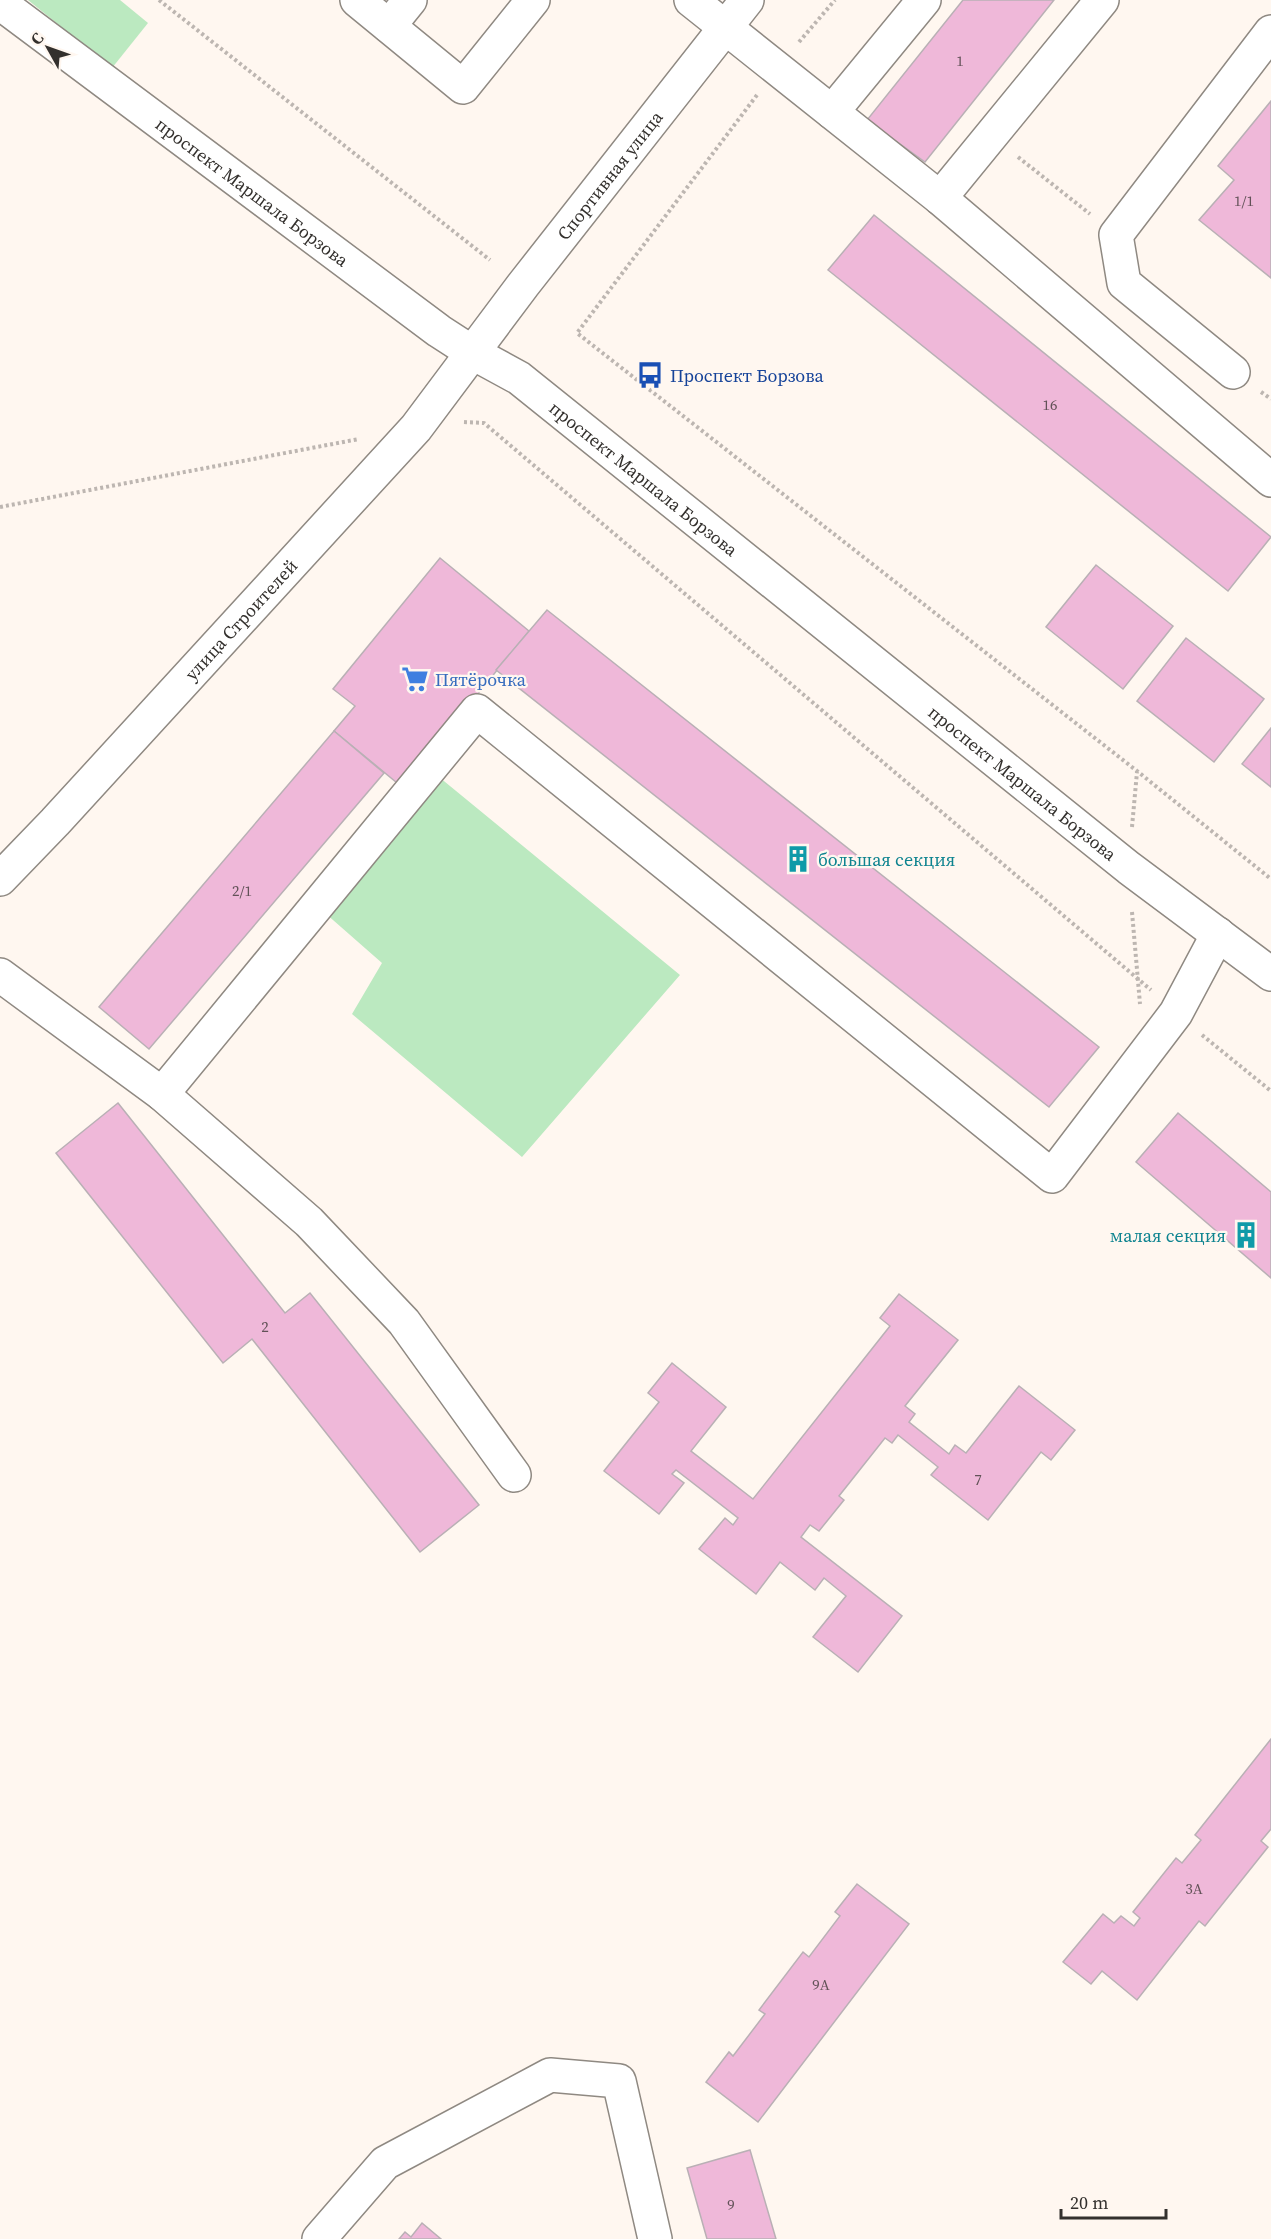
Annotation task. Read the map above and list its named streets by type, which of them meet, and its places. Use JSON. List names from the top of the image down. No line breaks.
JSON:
{"streets":{"street":["Спортивная улица","проспект Маршала Борзова","улица Строителей"]},"crossings":[["Спортивная улица","проспект Маршала Борзова"],["Спортивная улица","улица Строителей"],["проспект Маршала Борзова","улица Строителей"]],"places":{"bus stop":["Проспект Борзова"],"supermarket":["Пятёрочка"],"building":["большая секция","малая секция"]},"house_numbers":["1","1/1","16","2/1","2","7","3А","9А","9"],"scale_bar":"20 m","north":"top left"}
